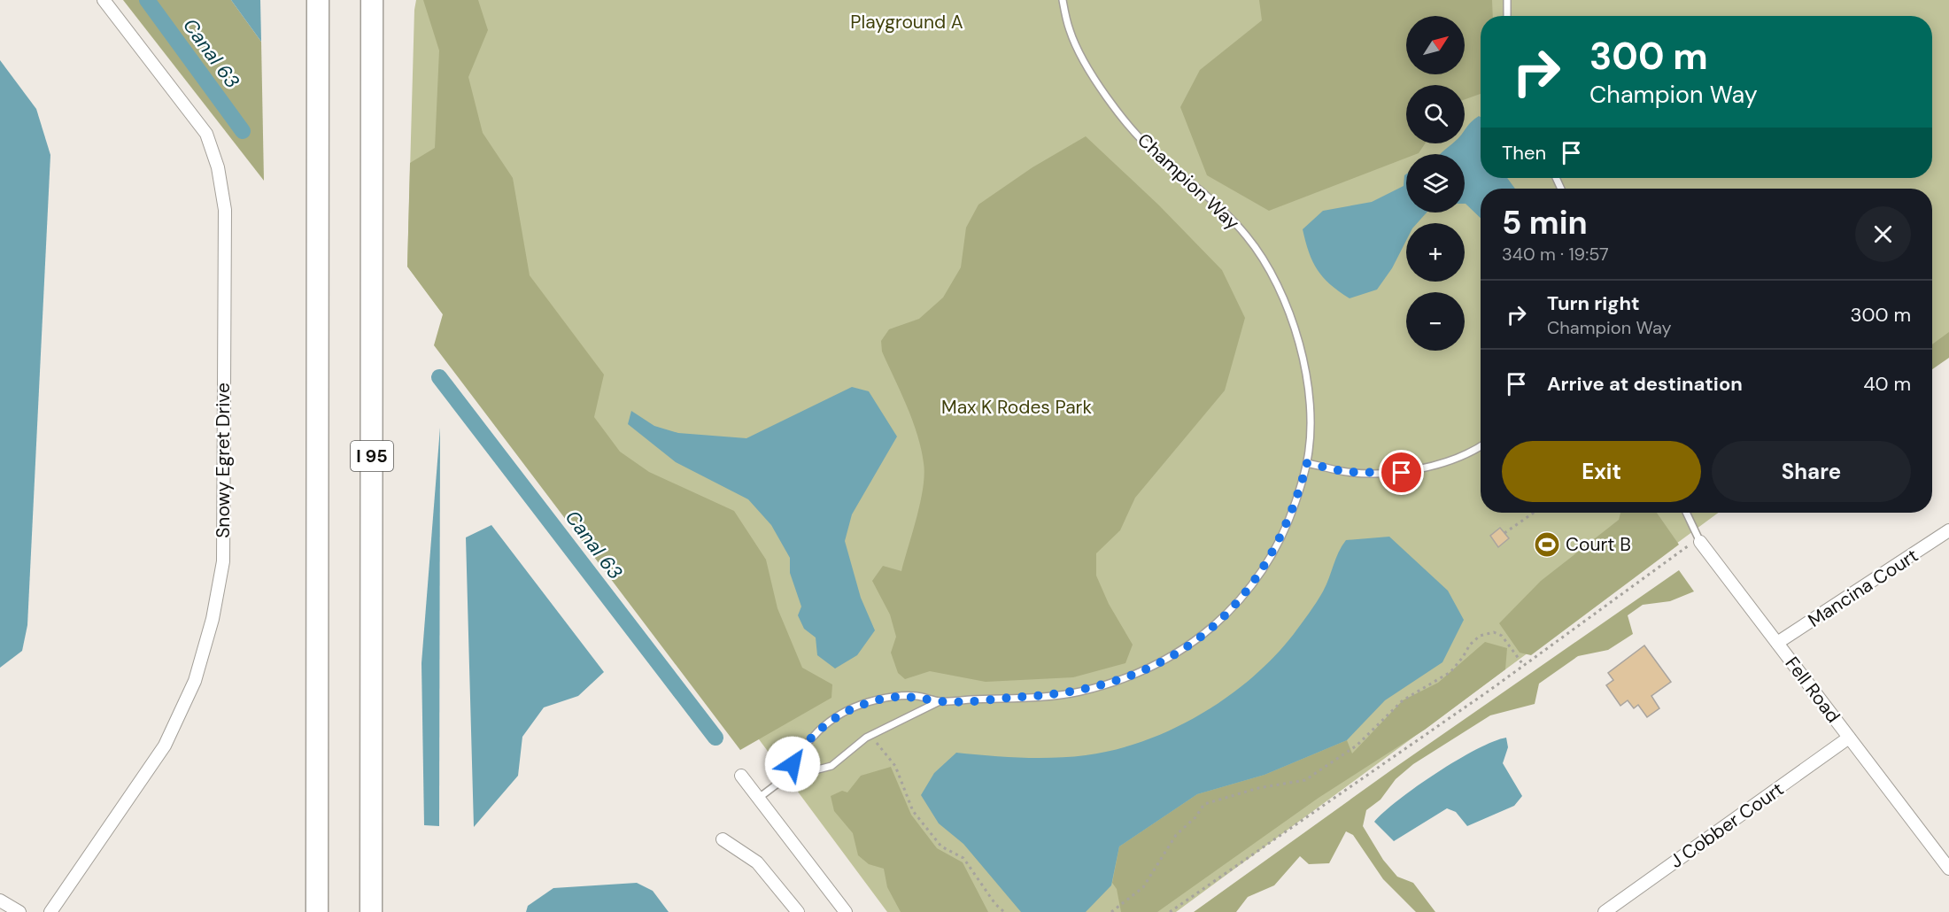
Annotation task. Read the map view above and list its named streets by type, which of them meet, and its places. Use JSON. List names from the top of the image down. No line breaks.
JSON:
{"streets":{"highway":["I 95"],"street":["Snowy Egret Drive","Mancina Court","Fell Road","J Cobber Court"],"lane":["Champion Way"]},"crossings":[["Mancina Court","Fell Road"],["Fell Road","J Cobber Court"]],"water":["Canal 63"],"parks":["Playground A","Max K Rodes Park"],"places":{"sports":["Court B"]},"north":"top right","page":{"map_buttons":["+","−"],"turn":["300 m","Champion Way"],"then":"Then","heading":["5 min","340 m · 19:57"],"list":[{"name":"Turn right","note":"Champion Way","value":"300 m"},{"name":"Arrive at destination","value":"40 m"}],"buttons":["Exit","Share"]}}
